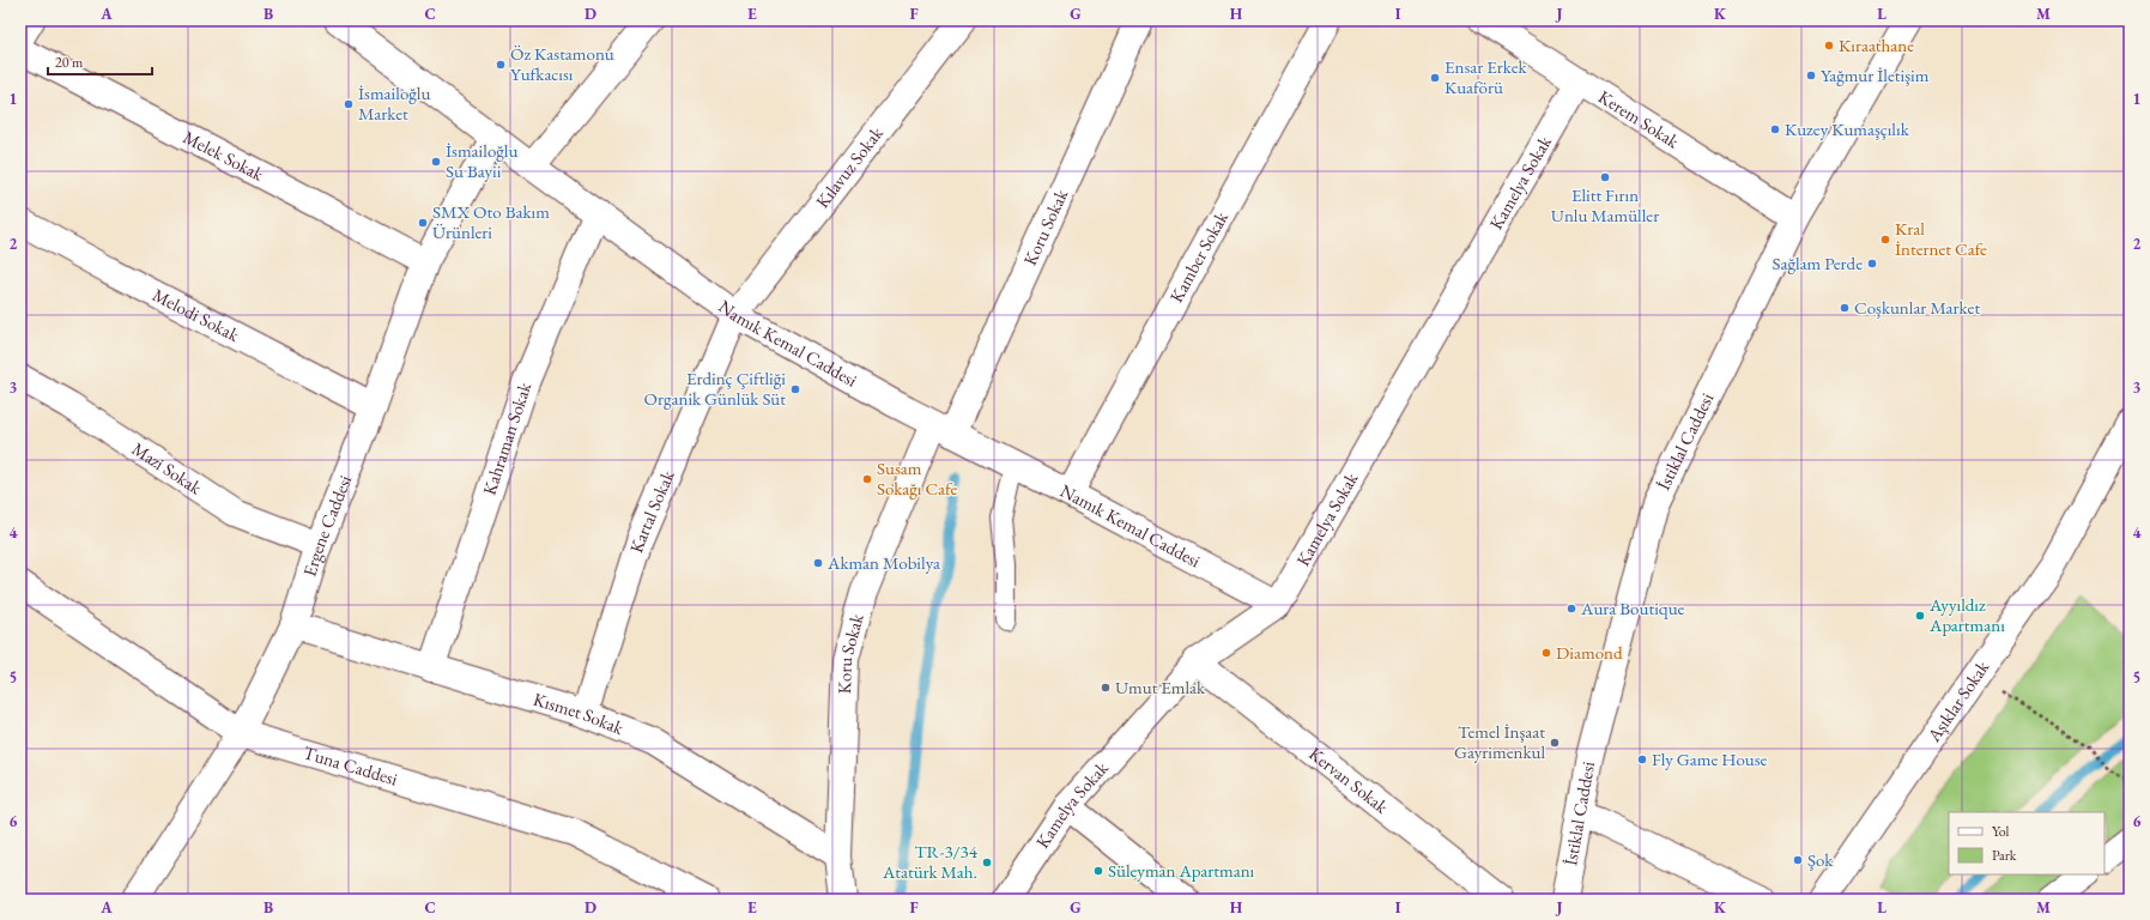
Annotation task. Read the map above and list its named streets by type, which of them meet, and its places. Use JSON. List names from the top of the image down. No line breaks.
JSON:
{"streets":{"street":["Kerem Sokak","Melek Sokak","Kılavuz Sokak","Kamelya Sokak","Koru Sokak","Kamber Sokak","Melodi Sokak","Namık Kemal Caddesi","Kahraman Sokak","İstiklal Caddesi","Mazi Sokak","Kartal Sokak","Ergene Caddesi","Aşıklar Sokak","Kısmet Sokak","Tuna Caddesi","Kervan Sokak"]},"crossings":[["Kerem Sokak","Kamelya Sokak"],["Kerem Sokak","İstiklal Caddesi"],["Melek Sokak","Ergene Caddesi"],["Kılavuz Sokak","Namık Kemal Caddesi"],["Kılavuz Sokak","Kartal Sokak"],["Kamelya Sokak","Namık Kemal Caddesi"],["Kamelya Sokak","Kervan Sokak"],["Koru Sokak","Namık Kemal Caddesi"],["Koru Sokak","Kısmet Sokak"],["Kamber Sokak","Namık Kemal Caddesi"],["Melodi Sokak","Ergene Caddesi"],["Namık Kemal Caddesi","Kahraman Sokak"],["Namık Kemal Caddesi","Kartal Sokak"],["Namık Kemal Caddesi","Ergene Caddesi"],["Kahraman Sokak","Kısmet Sokak"],["Mazi Sokak","Ergene Caddesi"],["Kartal Sokak","Kısmet Sokak"],["Ergene Caddesi","Kısmet Sokak"],["Ergene Caddesi","Tuna Caddesi"]],"places":["Kıraathane","Öz Kastamonu Yufkacısı","Yağmur İletişim","Ensar Erkek Kuaförü","İsmailoğlu Market","Kuzey Kumaşçılık","İsmailoğlu Su Bayii","Elitt Fırın Unlu Mamüller","SMX Oto Bakım Ürünleri","Kral İnternet Cafe","Sağlam Perde","Coşkunlar Market","Erdinç Çiftliği Organik Günlük Süt","Susam Sokağı Cafe","Akman Mobilya","Aura Boutique","Ayyıldız Apartmanı","Diamond","Umut Emlak","Temel İnşaat Gayrimenkul","Fly Game House","Şok","TR-3/34 Atatürk Mah.","Süleyman Apartmanı"],"legend":["Yol","Park"],"scale_bar":"20 m","grid":{"columns":["A","B","C","D","E","F","G","H","I","J","K","L","M"],"rows":["1","2","3","4","5","6"]}}
